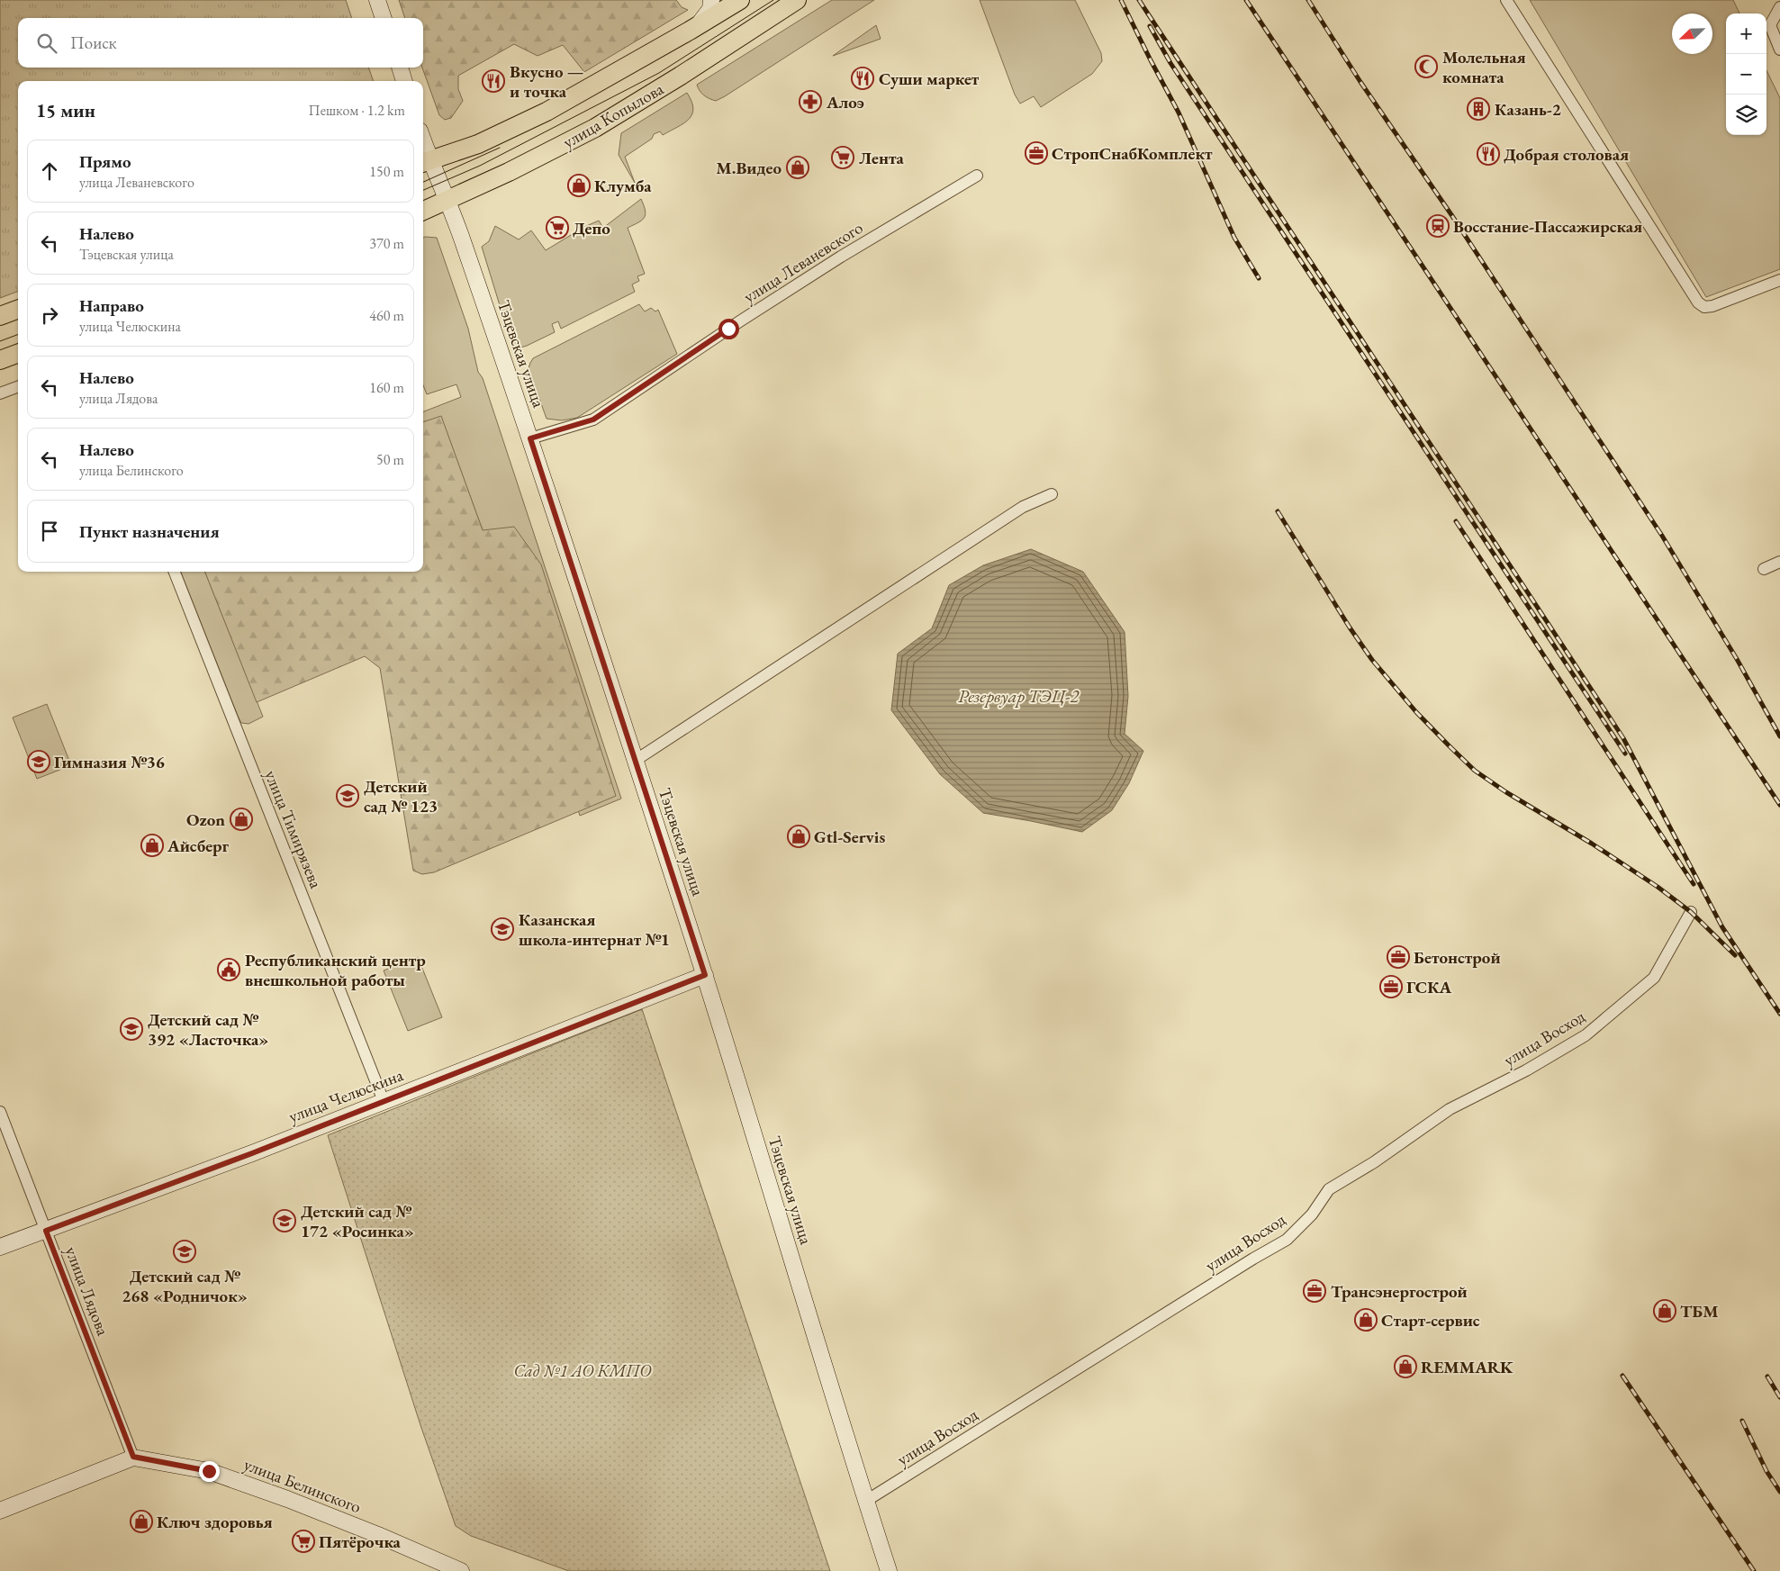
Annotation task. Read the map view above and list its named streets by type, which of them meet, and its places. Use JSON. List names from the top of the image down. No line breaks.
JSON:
{"streets":{"main road":["улица Копылова","Тэцевская улица","улица Челюскина","улица Белинского"],"street":["улица Леваневского","улица Тимирязева","улица Восход","улица Лядова"]},"crossings":[["улица Копылова","Тэцевская улица"],["улица Леваневского","Тэцевская улица"],["Тэцевская улица","улица Восход"],["Тэцевская улица","улица Челюскина"],["улица Тимирязева","улица Челюскина"],["улица Челюскина","улица Лядова"],["улица Лядова","улица Белинского"]],"water":["Резервуар ТЭЦ-2"],"parks":["Сад №1 АО КМПО"],"places":{"mosque":["Молельная комната"],"restaurant":["Суши маркет","Вкусно — и точка","Добрая столовая"],"pharmacy":["Алоэ"],"building":["Казань-2"],"office":["СтропСнабКомплект","Бетонстрой","ГСКА","Трансэнергострой"],"supermarket":["Лента","Депо","Пятёрочка"],"shop":["М.Видео","Клумба","Ozon","Gtl-Servis","Айсберг","ТБМ","Старт-сервис","REMMARK","Ключ здоровья"],"station":["Восстание-Пассажирская"],"school or university":["Гимназия №36","Детский сад № 123","Казанская школа-интернат №1","Детский сад № 392 «Ласточка»","Детский сад № 172 «Росинка»","Детский сад № 268 «Родничок»"],"public building":["Республиканский центр внешкольной работы"]},"north":"bottom left","page":{"map_buttons":["+","−"],"search":"Поиск","heading":["15 мин","Пешком · 1.2 km"],"list":[["Прямо","улица Леваневского","150 m"],["Налево","Тэцевская улица","370 m"],["Направо","улица Челюскина","460 m"],["Налево","улица Лядова","160 m"],["Налево","улица Белинского","50 m"],"Пункт назначения"]}}
